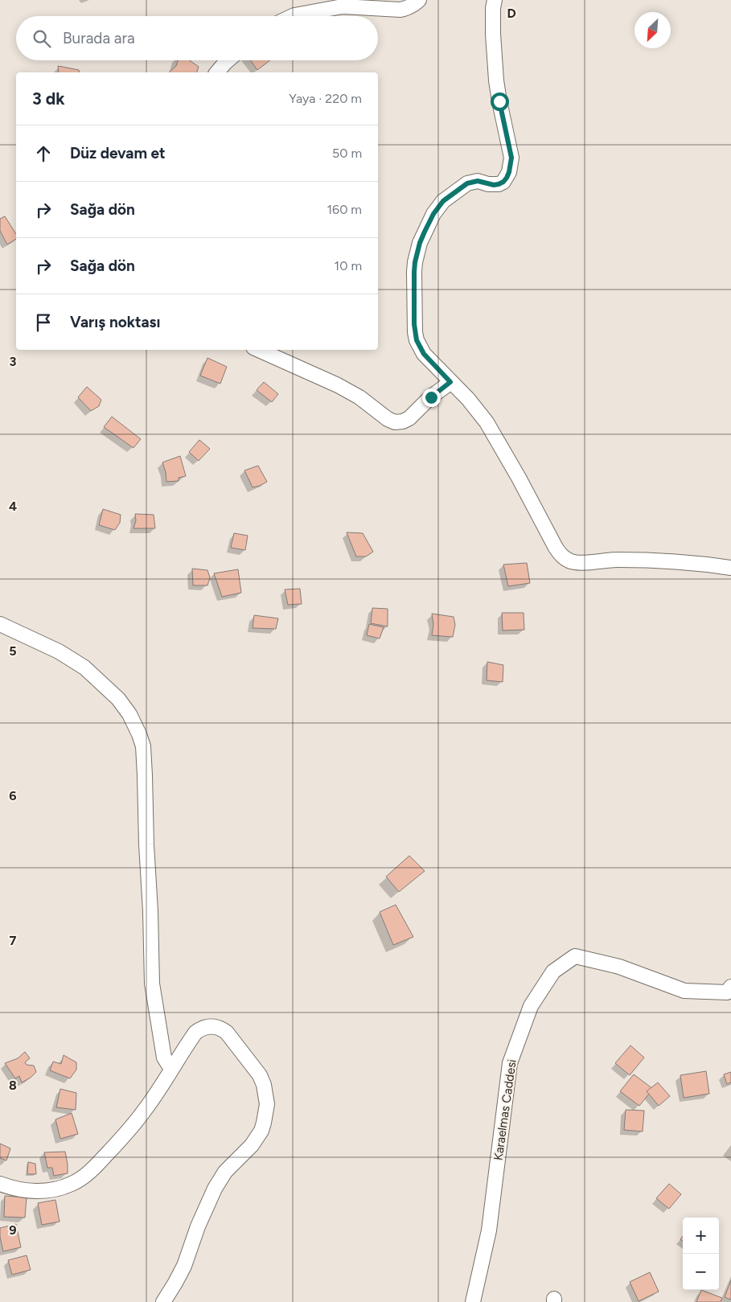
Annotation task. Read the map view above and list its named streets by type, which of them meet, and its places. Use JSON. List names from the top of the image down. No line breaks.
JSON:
{"streets":{"street":["Karaelmas Caddesi"]},"north":"bottom left","page":{"search":"Burada ara","heading":["3 dk","Yaya · 220 m"],"list":[["Düz devam et","50 m"],["Sağa dön","160 m"],["Sağa dön","10 m"],"Varış noktası"],"map_buttons":["+","−"]},"grid":{"columns":["D"],"rows":["3","4","5","6","7","8","9"]}}
